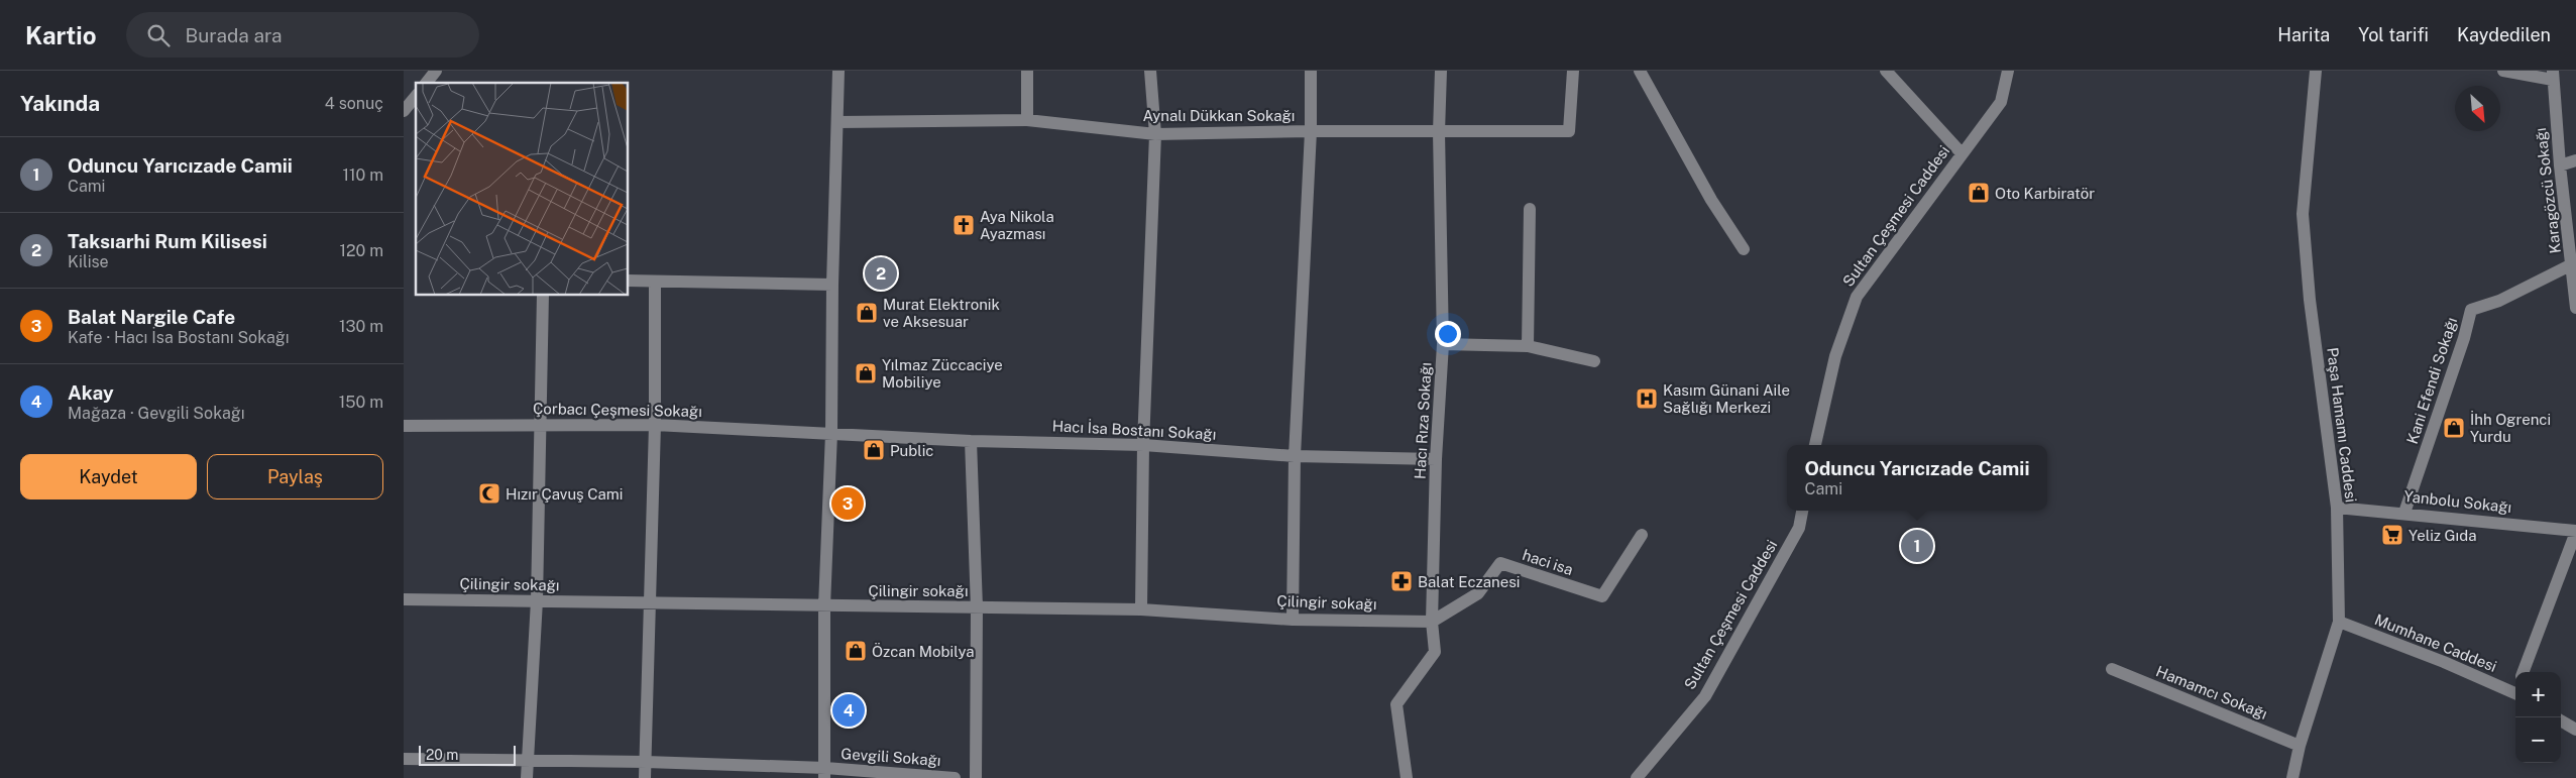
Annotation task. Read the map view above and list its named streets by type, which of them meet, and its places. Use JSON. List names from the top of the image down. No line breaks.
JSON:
{"streets":{"street":["Aynalı Dükkan Sokağı","Karagözcü Sokağı","Sultan Çeşmesi Caddesi","Kani Efendi Sokağı","Çorbacı Çeşmesi Sokağı","Hacı Rıza Sokağı","Paşa Hamamı Caddesi","Hacı İsa Bostanı Sokağı","Yanbolu Sokağı","haci isa","Çilingir sokağı","Mumhane Caddesi","Hamamcı Sokağı","Gevgili Sokağı"]},"crossings":[["Aynalı Dükkan Sokağı","Hacı Rıza Sokağı"],["Karagözcü Sokağı","Kani Efendi Sokağı"],["Kani Efendi Sokağı","Yanbolu Sokağı"],["Çorbacı Çeşmesi Sokağı","Hacı İsa Bostanı Sokağı"],["Hacı Rıza Sokağı","Hacı İsa Bostanı Sokağı"],["Hacı Rıza Sokağı","haci isa"],["Hacı Rıza Sokağı","Çilingir sokağı"],["Paşa Hamamı Caddesi","Yanbolu Sokağı"],["Paşa Hamamı Caddesi","Mumhane Caddesi"],["Paşa Hamamı Caddesi","Hamamcı Sokağı"],["haci isa","Çilingir sokağı"]],"places":{"shop":["Oto Karbiratör","Murat Elektronik ve Aksesuar","Yılmaz Züccaciye Mobiliye","İhh Ogrenci Yurdu","Public","Özcan Mobilya"],"church":["Aya Nikola Ayazması"],"hospital":["Kasım Günani Aile Sağlığı Merkezi"],"mosque":["Hızır Çavuş Cami"],"supermarket":["Yeliz Gıda"],"pharmacy":["Balat Eczanesi"]},"scale_bar":"20 m","north":"bottom right","page":{"header":"Kartio","search":"Burada ara","nav":["Harita","Yol tarifi","Kaydedilen"],"heading":["Yakında","4 sonuç"],"list":[{"mark":"1","name":"Oduncu Yarıcızade Camii","note":"Cami","value":"110 m"},{"mark":"2","name":"Taksıarhi Rum Kilisesi","note":"Kilise","value":"120 m"},{"mark":"3","name":"Balat Nargile Cafe","note":"Kafe · Hacı İsa Bostanı Sokağı","value":"130 m"},{"mark":"4","name":"Akay","note":"Mağaza · Gevgili Sokağı","value":"150 m"}],"pins":["2","3","1","4"],"buttons":["Kaydet","Paylaş"],"popup":["Oduncu Yarıcızade Camii","Cami"],"map_buttons":["+","−"],"scale":"20 m"}}
